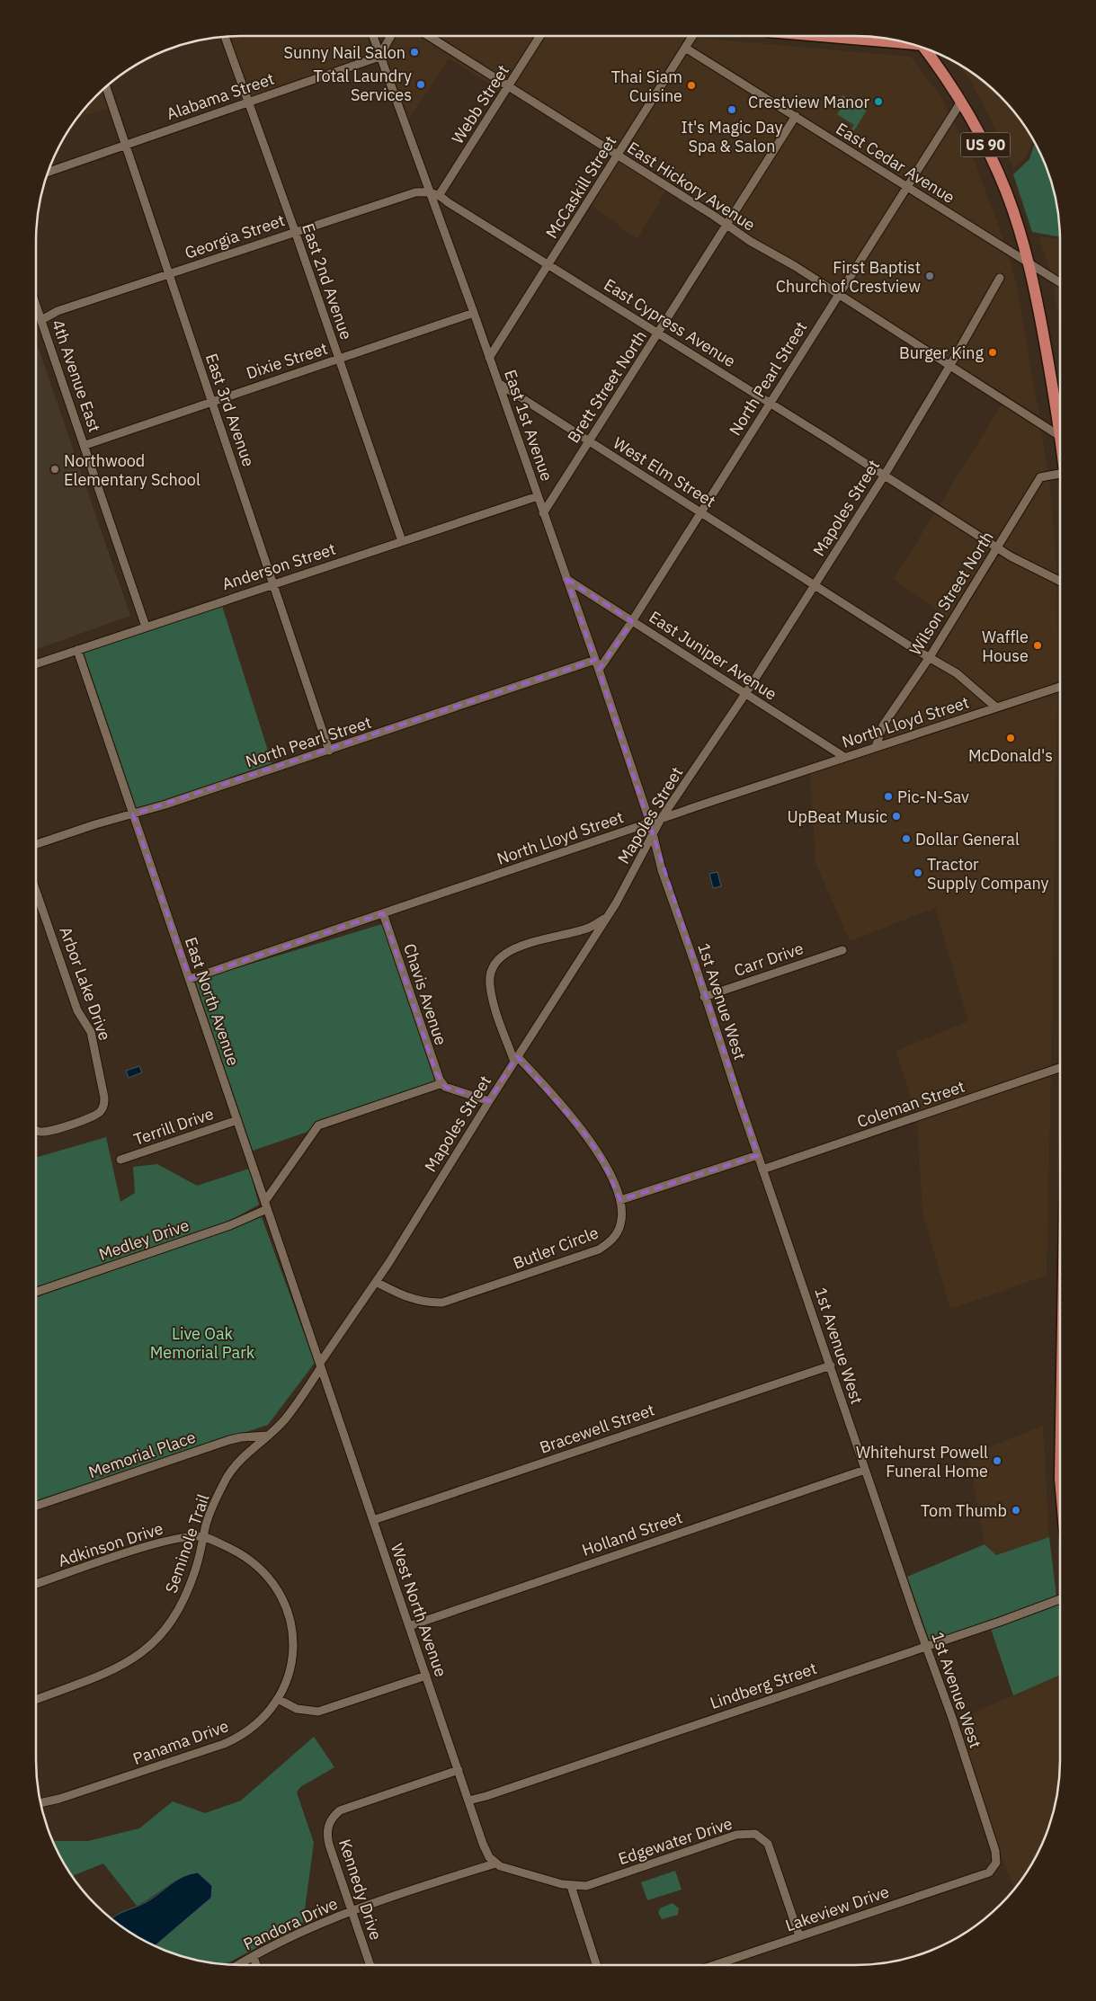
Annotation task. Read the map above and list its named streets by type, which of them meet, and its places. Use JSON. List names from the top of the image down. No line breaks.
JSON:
{"streets":{"main road":["US 90"],"street":["Alabama Street","Webb Street","East Cedar Avenue","East Hickory Avenue","McCaskill Street","Georgia Street","East 2nd Avenue","East Cypress Avenue","Dixie Street","4th Avenue East","North Pearl Street","Brett Street North","East 3rd Avenue","East 1st Avenue","West Elm Street","Mapoles Street","Anderson Street","Wilson Street North","East Juniper Avenue","North Lloyd Street","Carr Drive","Arbor Lake Drive","Chavis Avenue","East North Avenue","1st Avenue West","Coleman Street","Terrill Drive","Medley Drive","Butler Circle","Bracewell Street","Memorial Place","Holland Street","Seminole Trail","Adkinson Drive","West North Avenue","Lindberg Street","Panama Drive","Edgewater Drive","Kennedy Drive","Lakeview Drive","Pandora Drive"]},"crossings":[["Alabama Street","East 2nd Avenue"],["Alabama Street","East 3rd Avenue"],["Alabama Street","East 1st Avenue"],["Webb Street","East Hickory Avenue"],["Webb Street","Georgia Street"],["Webb Street","East Cypress Avenue"],["US 90","East Cedar Avenue"],["US 90","North Pearl Street"],["East Cedar Avenue","McCaskill Street"],["East Cedar Avenue","North Pearl Street"],["East Cedar Avenue","Brett Street North"],["East Hickory Avenue","McCaskill Street"],["East Hickory Avenue","North Pearl Street"],["East Hickory Avenue","Brett Street North"],["East Hickory Avenue","Mapoles Street"],["McCaskill Street","East Cypress Avenue"],["McCaskill Street","East 1st Avenue"],["Georgia Street","East 2nd Avenue"],["Georgia Street","East Cypress Avenue"],["Georgia Street","4th Avenue East"],["Georgia Street","East 3rd Avenue"],["Georgia Street","East 1st Avenue"],["East 2nd Avenue","Dixie Street"],["East 2nd Avenue","Anderson Street"],["East Cypress Avenue","North Pearl Street"],["East Cypress Avenue","Brett Street North"],["East Cypress Avenue","Mapoles Street"],["East Cypress Avenue","Wilson Street North"],["Dixie Street","4th Avenue East"],["Dixie Street","East 3rd Avenue"],["Dixie Street","East 1st Avenue"],["4th Avenue East","Anderson Street"],["North Pearl Street","East 3rd Avenue"],["North Pearl Street","East 1st Avenue"],["North Pearl Street","West Elm Street"],["North Pearl Street","East Juniper Avenue"],["North Pearl Street","East North Avenue"],["Brett Street North","East 1st Avenue"],["Brett Street North","West Elm Street"],["East 3rd Avenue","Anderson Street"],["East 1st Avenue","West Elm Street"],["East 1st Avenue","Mapoles Street"],["East 1st Avenue","Anderson Street"],["East 1st Avenue","East Juniper Avenue"],["East 1st Avenue","North Lloyd Street"],["East 1st Avenue","1st Avenue West"],["West Elm Street","Mapoles Street"],["West Elm Street","Wilson Street North"],["West Elm Street","North Lloyd Street"],["Mapoles Street","East Juniper Avenue"],["Mapoles Street","North Lloyd Street"],["Mapoles Street","East North Avenue"],["Mapoles Street","1st Avenue West"],["Mapoles Street","Butler Circle"],["Mapoles Street","Seminole Trail"],["Mapoles Street","West North Avenue"],["Anderson Street","East North Avenue"],["Wilson Street North","North Lloyd Street"],["East Juniper Avenue","North Lloyd Street"],["North Lloyd Street","Chavis Avenue"],["North Lloyd Street","East North Avenue"],["Carr Drive","1st Avenue West"],["East North Avenue","Terrill Drive"],["East North Avenue","Medley Drive"],["East North Avenue","Seminole Trail"],["East North Avenue","West North Avenue"],["1st Avenue West","Coleman Street"],["1st Avenue West","Bracewell Street"],["1st Avenue West","Holland Street"],["1st Avenue West","Lindberg Street"],["1st Avenue West","Lakeview Drive"],["Bracewell Street","West North Avenue"],["Memorial Place","Seminole Trail"],["Holland Street","West North Avenue"],["Seminole Trail","Adkinson Drive"],["Seminole Trail","West North Avenue"],["Seminole Trail","Panama Drive"],["Adkinson Drive","Panama Drive"],["West North Avenue","Lindberg Street"],["West North Avenue","Edgewater Drive"],["West North Avenue","Kennedy Drive"],["West North Avenue","Pandora Drive"],["Edgewater Drive","Lakeview Drive"],["Edgewater Drive","Pandora Drive"],["Kennedy Drive","Pandora Drive"]],"parks":["Live Oak Memorial Park"],"places":["Sunny Nail Salon","Total Laundry Services","Thai Siam Cuisine","Crestview Manor","It's Magic Day Spa & Salon","First Baptist Church of Crestview","Burger King","Northwood Elementary School","Waffle House","McDonald's","Pic-N-Sav","UpBeat Music","Dollar General","Tractor Supply Company","Whitehurst Powell Funeral Home","Tom Thumb"]}
